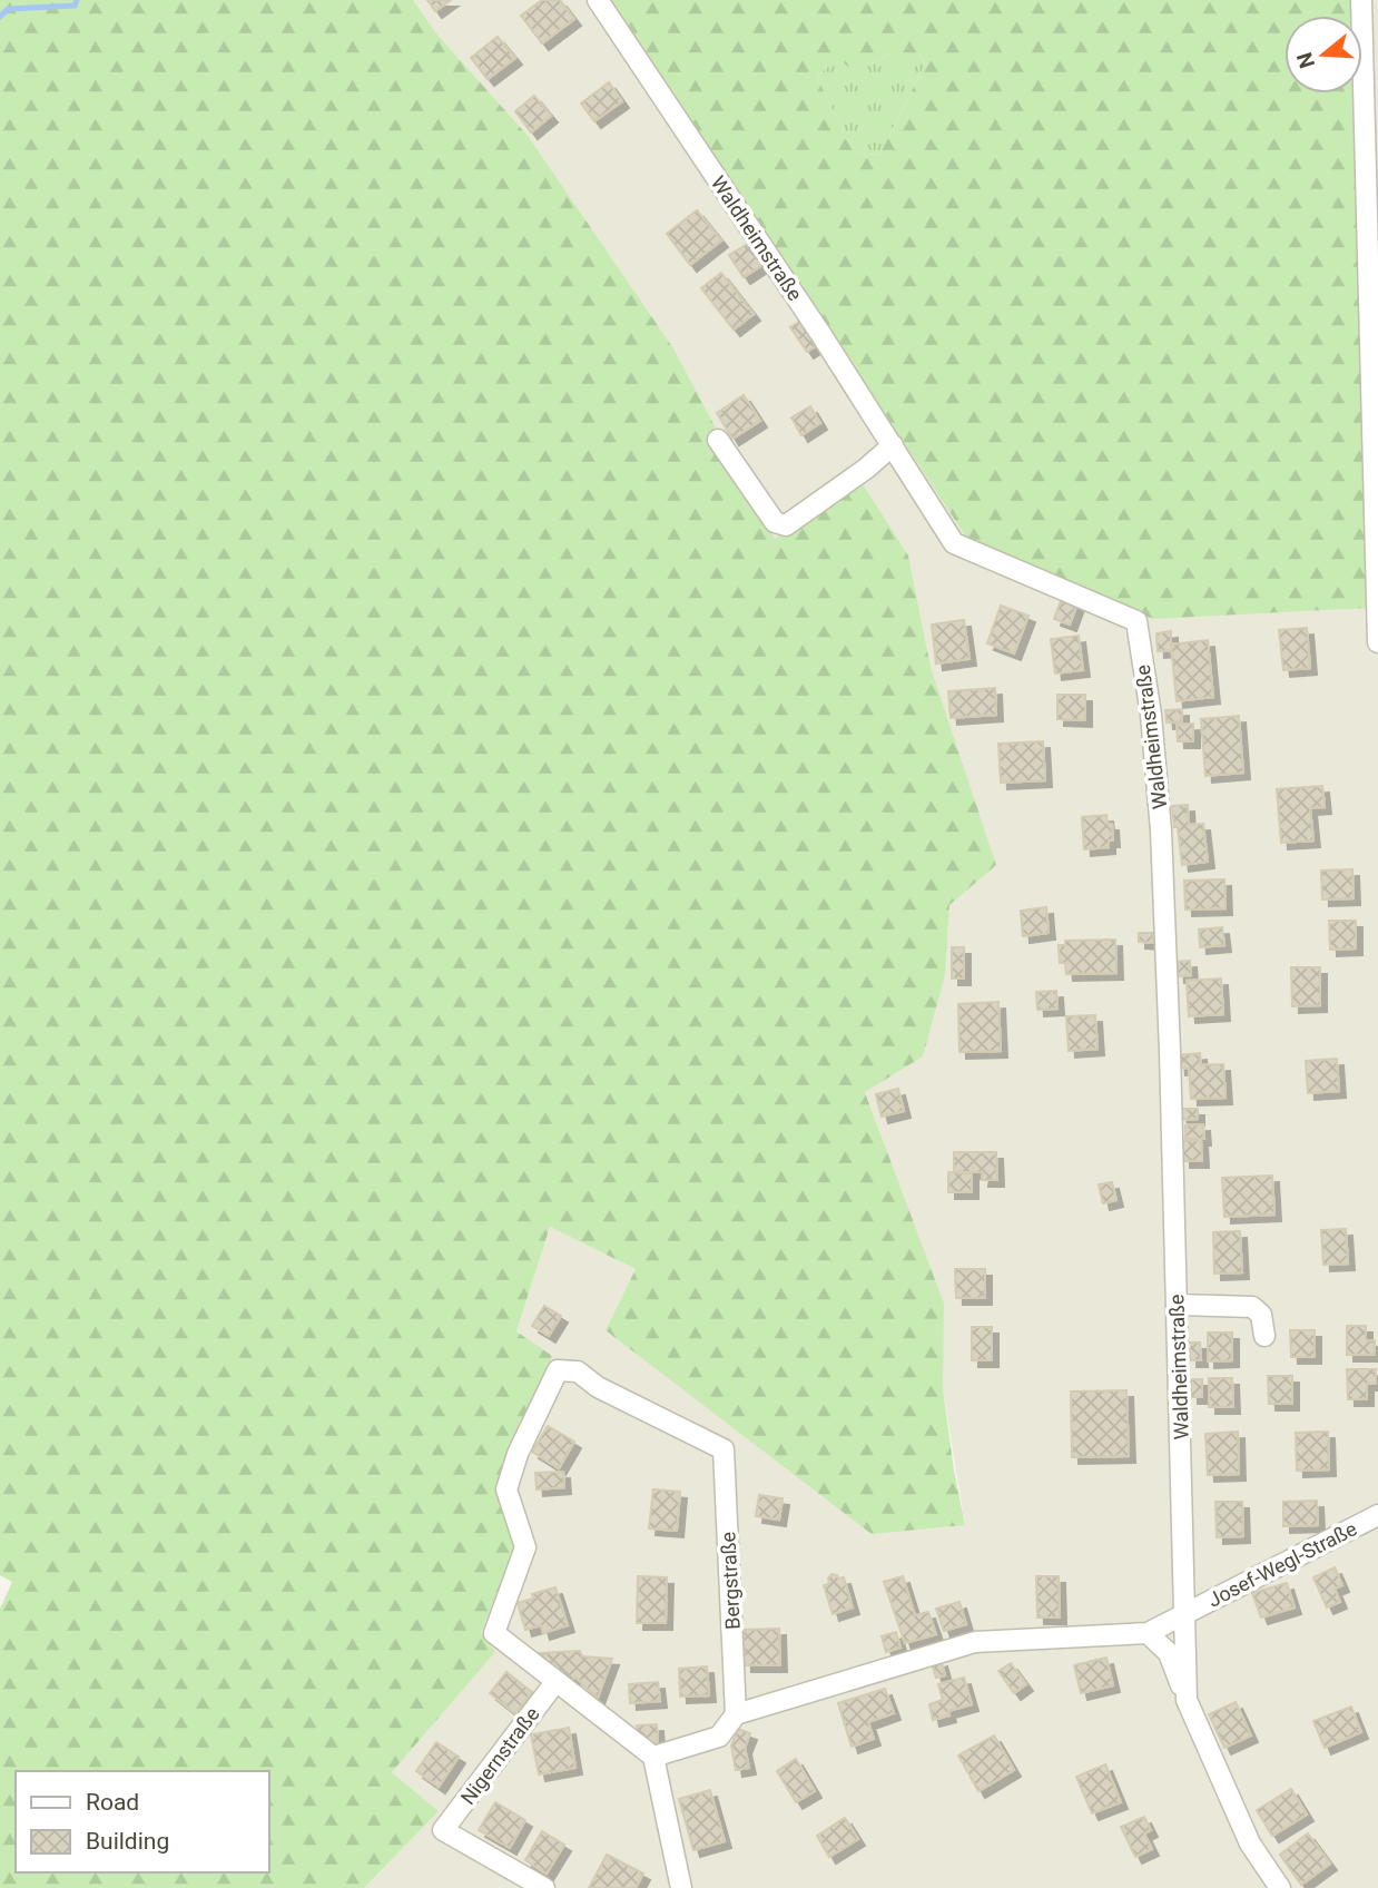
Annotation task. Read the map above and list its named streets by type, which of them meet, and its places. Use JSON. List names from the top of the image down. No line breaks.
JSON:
{"streets":{"street":["Waldheimstraße","Josef-Wegl-Straße","Bergstraße","Nigernstraße"]},"crossings":[["Waldheimstraße","Josef-Wegl-Straße"],["Bergstraße","Nigernstraße"]],"legend":["Road","Building"],"north":"left"}
